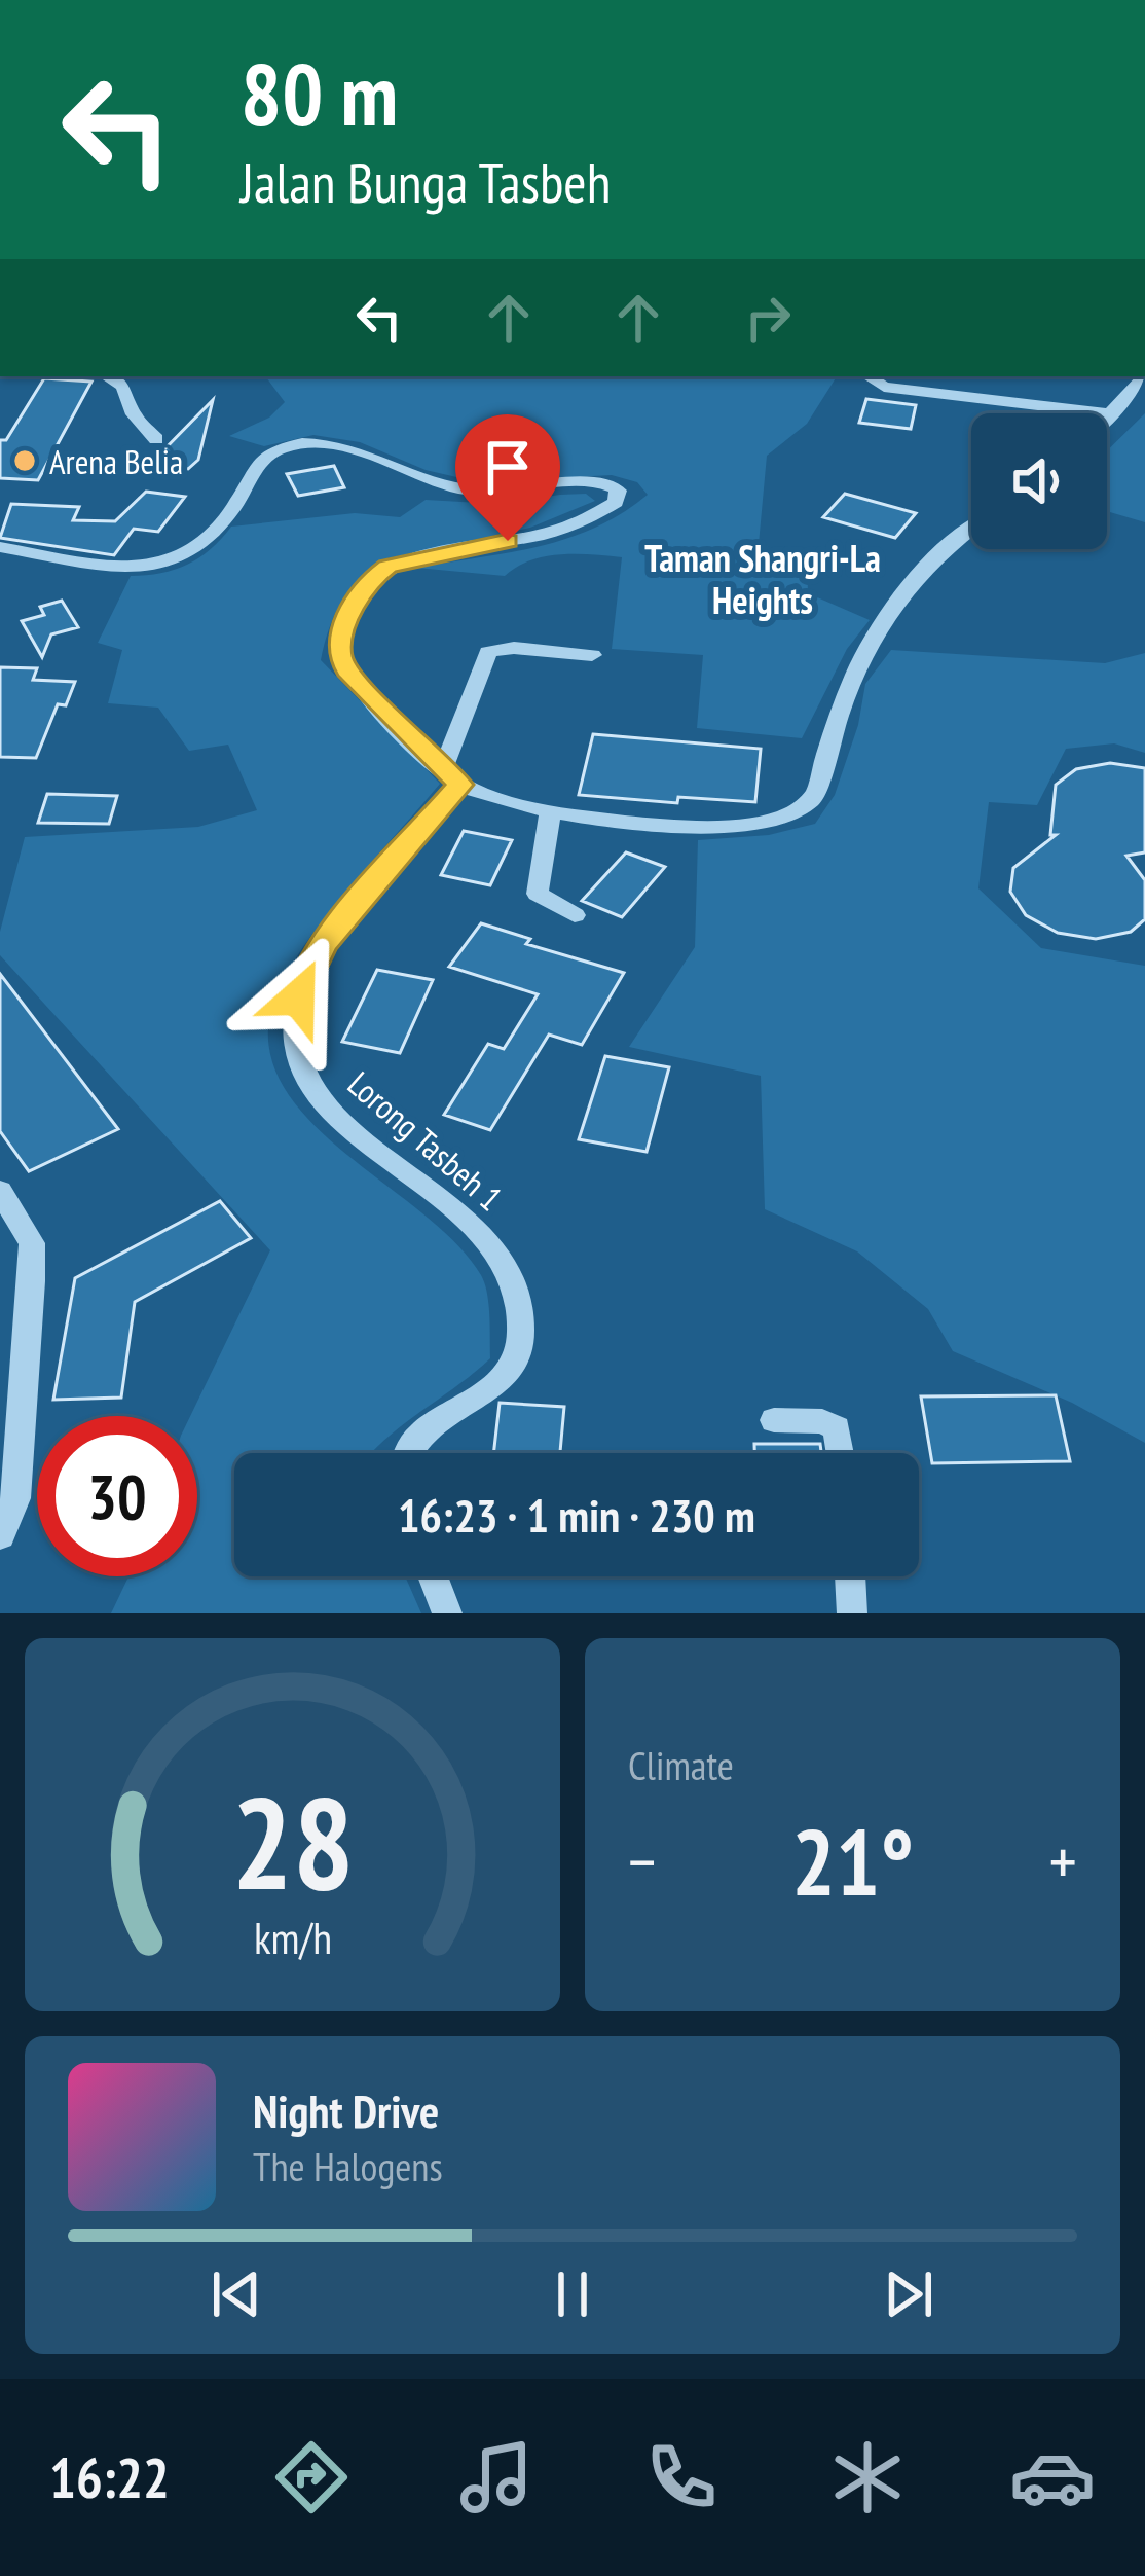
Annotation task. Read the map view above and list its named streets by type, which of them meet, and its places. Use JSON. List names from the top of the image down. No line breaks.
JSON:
{"streets":{"street":["Lorong Tasbeh 1"]},"districts":["Taman Shangri-La Heights"],"places":["Arena Belia"],"page":{"turn":["80 m","Jalan Bunga Tasbeh"],"limit":"30","trip":"16:23 · 1 min · 230 m","tile":"Climate","heat":["−","21°","+"],"song":["Night Drive","The Halogens"],"tabs":"16:22","gauge":["28","km/h"]}}
